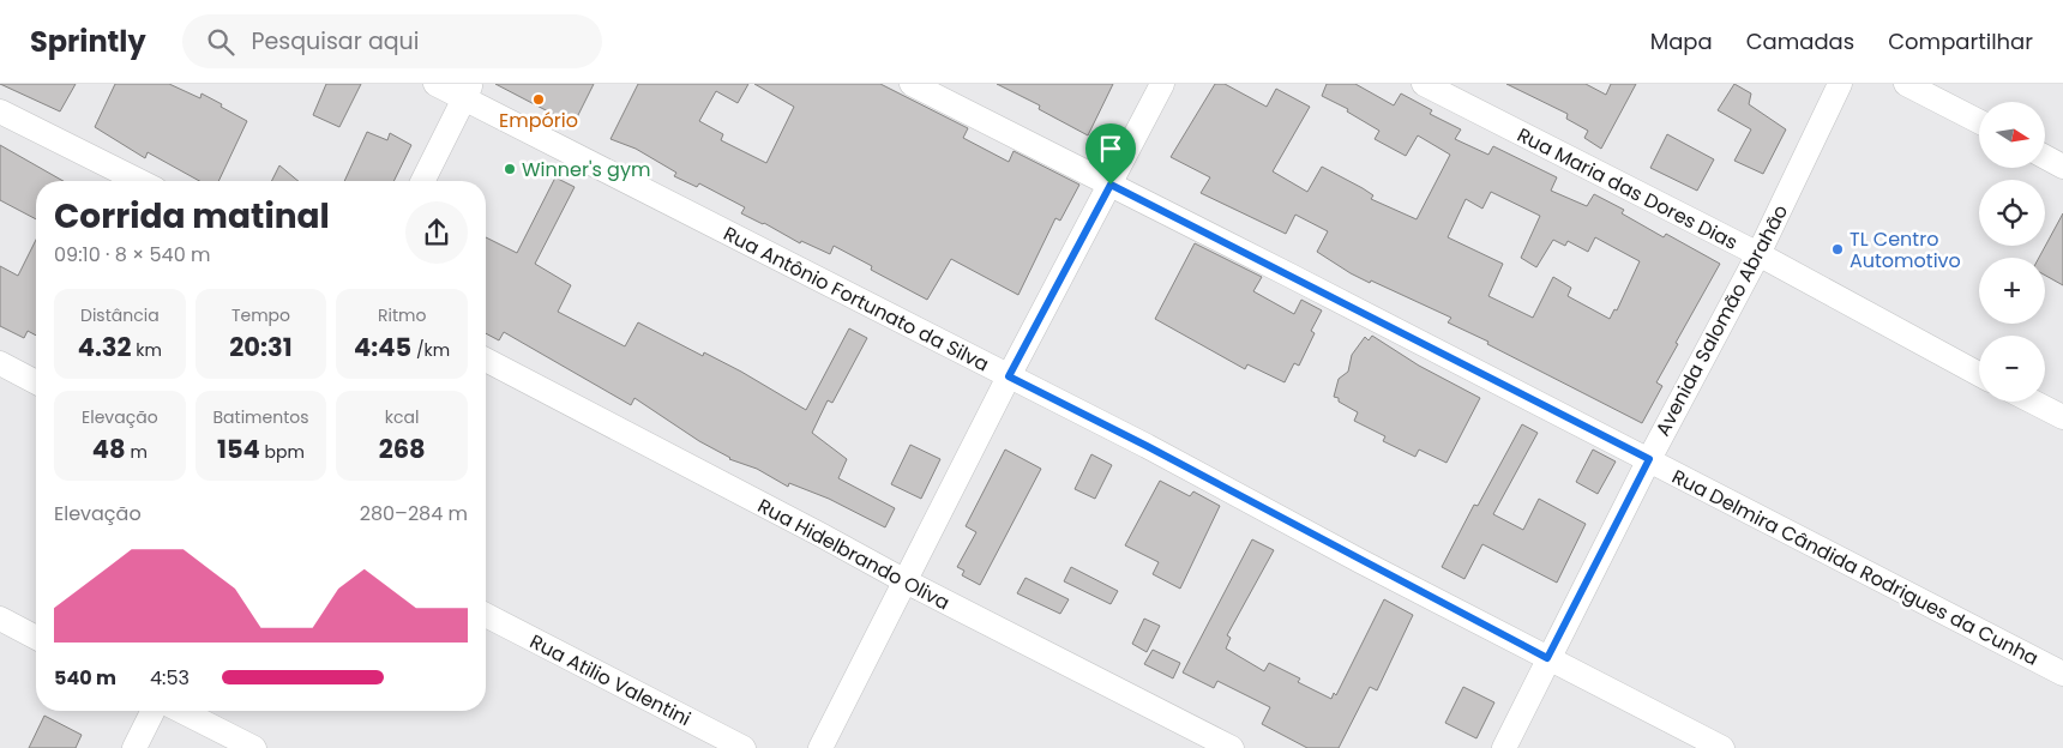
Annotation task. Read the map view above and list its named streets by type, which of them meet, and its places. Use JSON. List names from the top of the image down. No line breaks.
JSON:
{"streets":{"street":["Rua Maria das Dores Dias","Rua Antônio Fortunato da Silva","Avenida Salomão Abrahão","Rua Hidelbrando Oliva","Rua Delmira Cândida Rodrigues da Cunha","Rua Atilio Valentini"]},"crossings":[["Rua Maria das Dores Dias","Avenida Salomão Abrahão"],["Rua Antônio Fortunato da Silva","Avenida Salomão Abrahão"],["Avenida Salomão Abrahão","Rua Delmira Cândida Rodrigues da Cunha"]],"places":["Empório","Winner's gym","TL Centro Automotivo"],"north":"right","page":{"header":"Sprintly","search":"Pesquisar aqui","nav":["Mapa","Camadas","Compartilhar"],"map_buttons":["+","−"],"heading":["Corrida matinal","09:10 · 8 × 540 m"],"stats":[["Distância","4.32 km"],["Tempo","20:31"],["Ritmo","4:45 /km"],["Elevação","48 m"],["Batimentos","154 bpm"],["kcal","268"]],"chart":["Elevação","280–284 m"],"list":[{"name":"540 m","note":"4:53"}]}}
